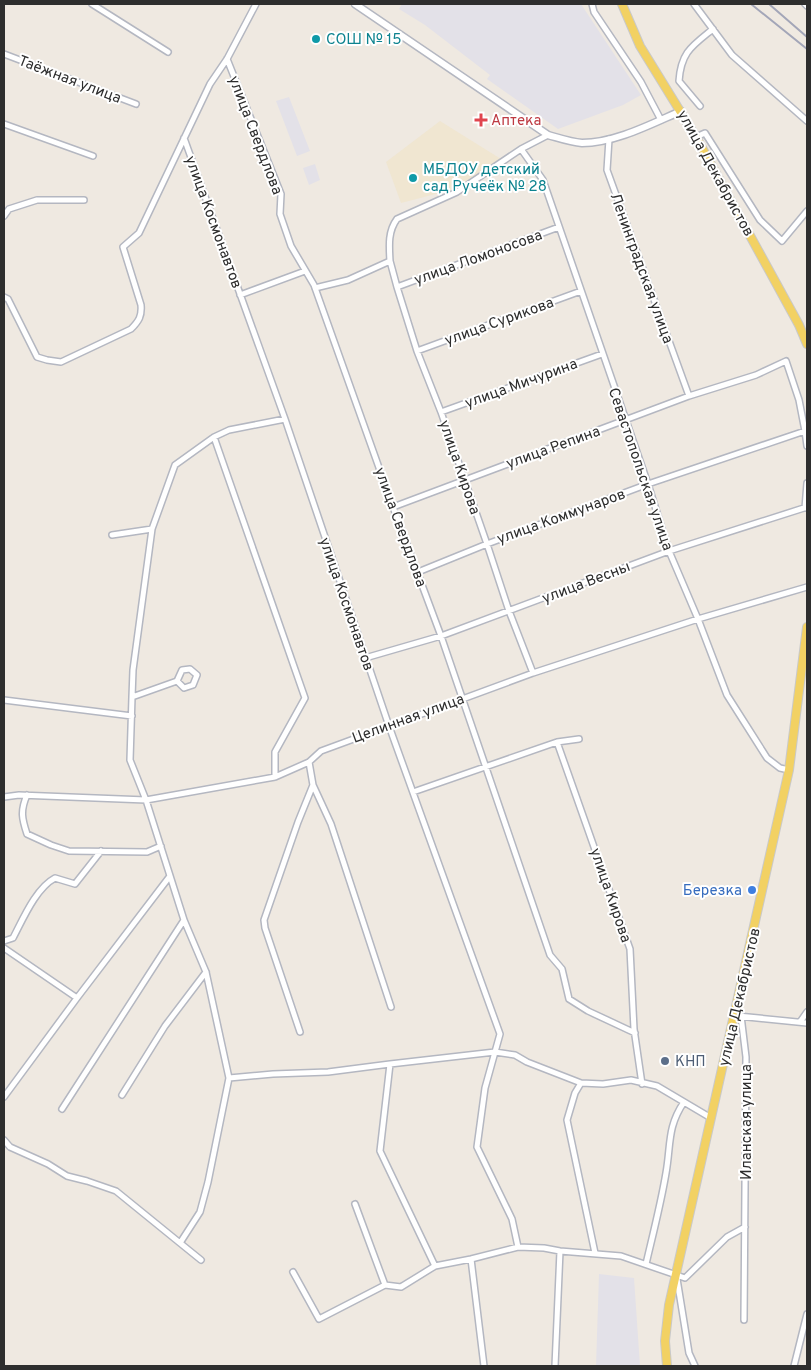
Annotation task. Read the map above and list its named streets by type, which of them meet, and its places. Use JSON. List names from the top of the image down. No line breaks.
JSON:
{"streets":{"main road":["улица Декабристов"],"street":["Таёжная улица","улица Свердлова","улица Космонавтов","улица Ломоносова","Ленинградская улица","улица Сурикова","улица Мичурина","улица Репина","улица Кирова","Севастопольская улица","улица Коммунаров","улица Весны","Целинная улица","Иланская улица"]},"crossings":[["улица Свердлова","улица Репина"],["улица Свердлова","улица Кирова"],["улица Свердлова","улица Коммунаров"],["улица Свердлова","улица Весны"],["улица Свердлова","Целинная улица"],["улица Декабристов","Севастопольская улица"],["улица Декабристов","Иланская улица"],["улица Космонавтов","улица Весны"],["улица Космонавтов","Целинная улица"],["улица Ломоносова","улица Кирова"],["улица Ломоносова","Севастопольская улица"],["Ленинградская улица","улица Репина"],["улица Сурикова","улица Кирова"],["улица Сурикова","Севастопольская улица"],["улица Мичурина","улица Кирова"],["улица Мичурина","Севастопольская улица"],["улица Репина","улица Кирова"],["улица Репина","Севастопольская улица"],["улица Репина","улица Коммунаров"],["улица Кирова","Севастопольская улица"],["улица Кирова","улица Коммунаров"],["улица Кирова","улица Весны"],["улица Кирова","Целинная улица"],["Севастопольская улица","улица Коммунаров"],["Севастопольская улица","улица Весны"],["Севастопольская улица","Целинная улица"]],"places":{"other":["СОШ № 15","МБДОУ детский сад Ручеёк № 28","Березка","КНП"],"health":["Аптека"]}}
